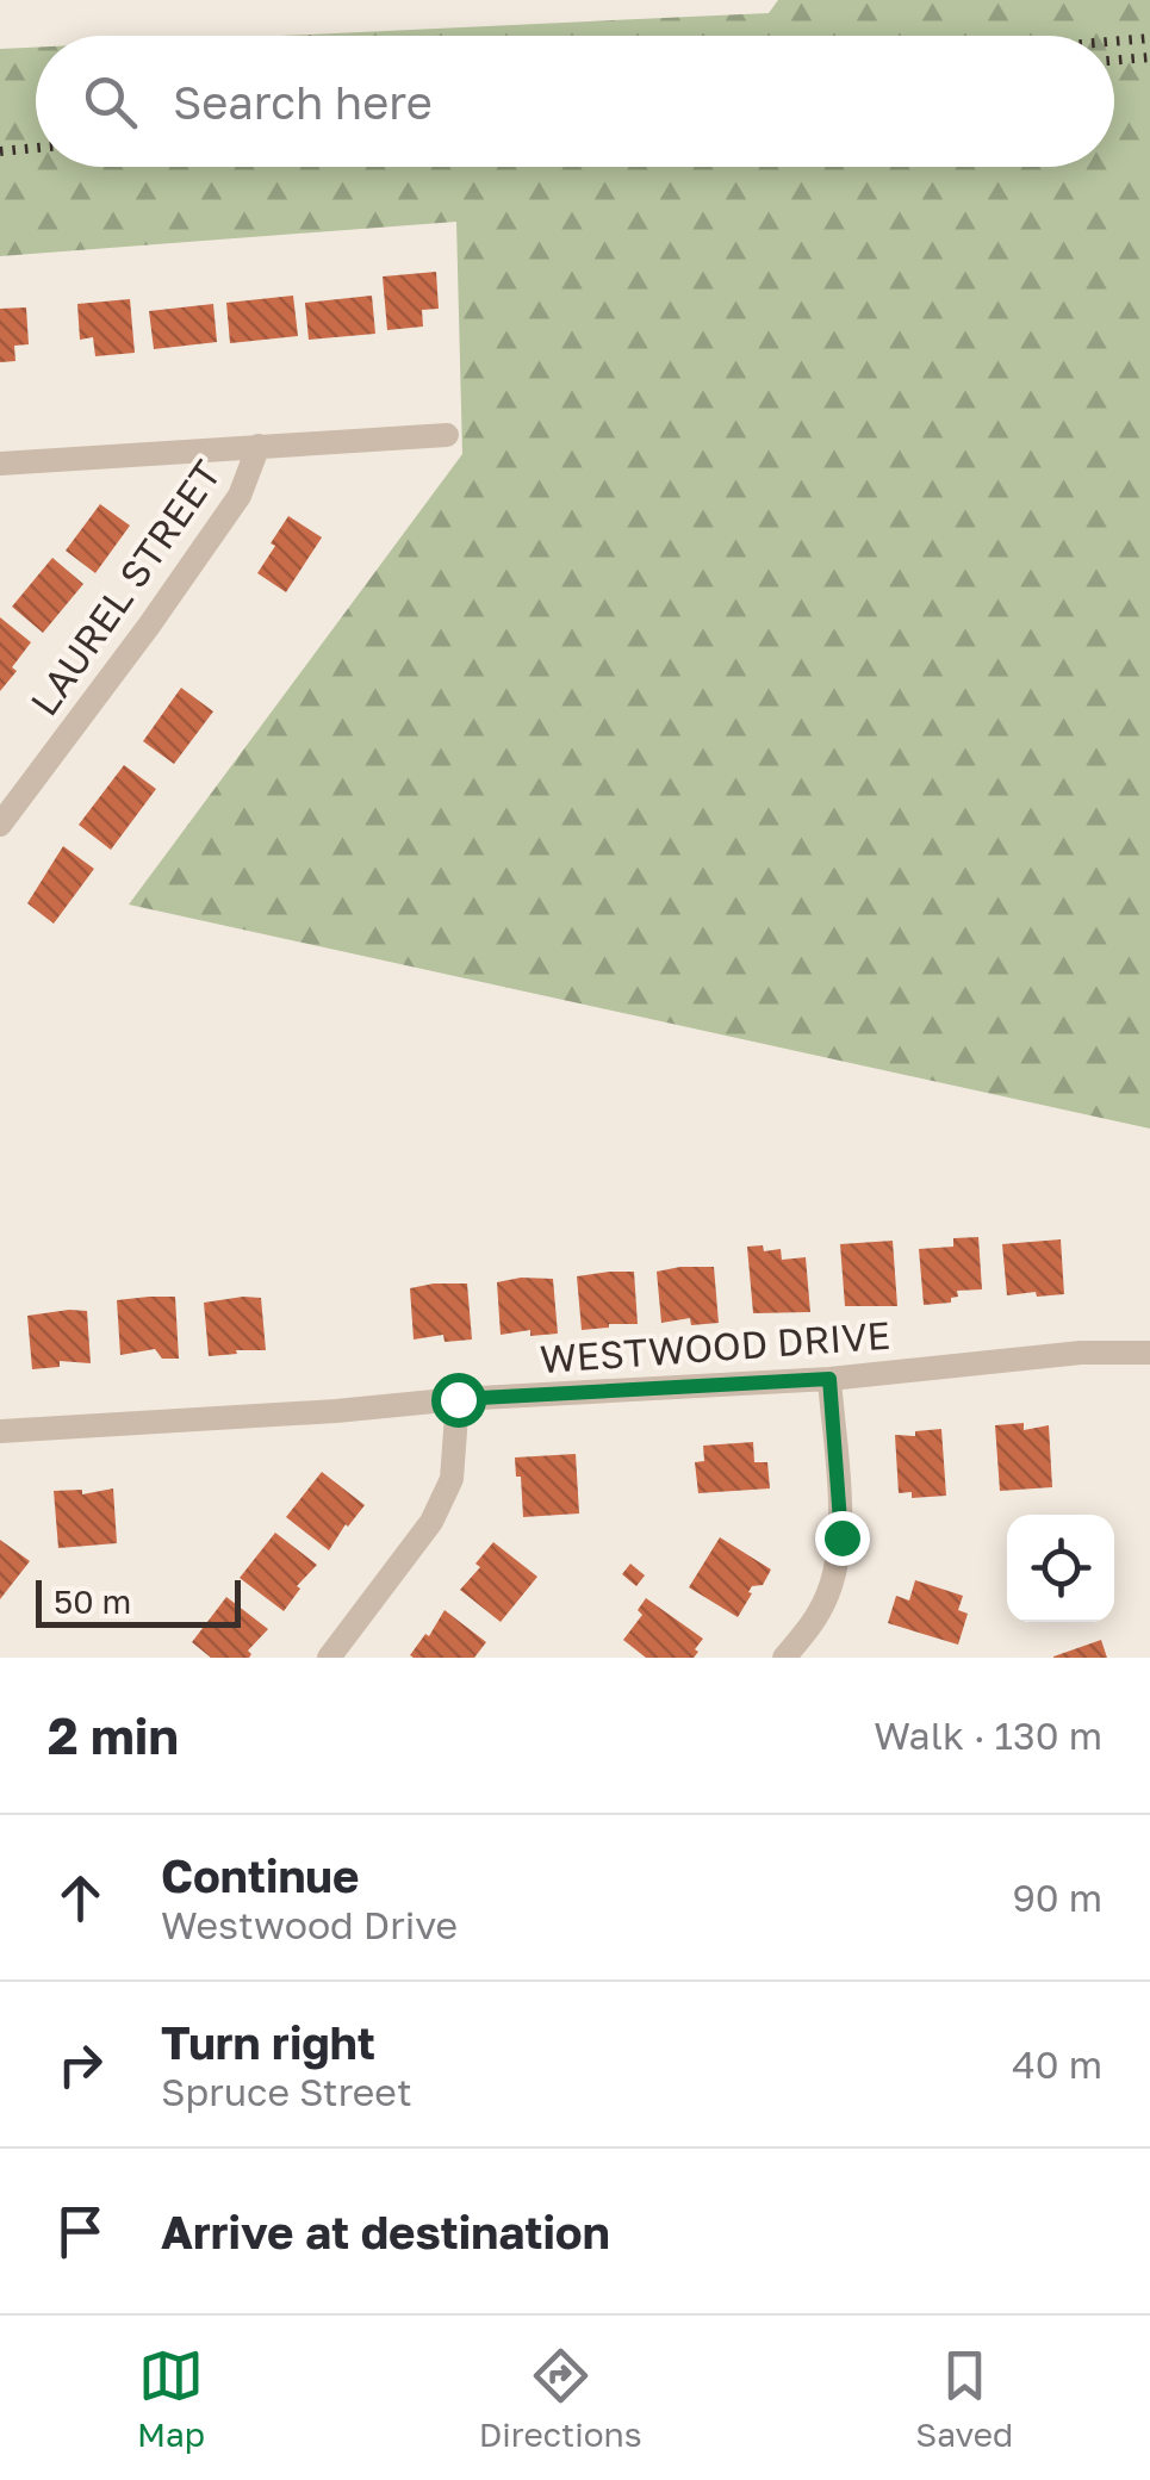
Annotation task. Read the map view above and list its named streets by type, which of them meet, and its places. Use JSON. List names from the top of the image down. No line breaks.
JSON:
{"streets":{"street":["LAUREL STREET","WESTWOOD DRIVE"]},"scale_bar":"50 m","page":{"search":"Search here","scale":"50 m","heading":["2 min","Walk · 130 m"],"list":[["Continue","Westwood Drive","90 m"],["Turn right","Spruce Street","40 m"],"Arrive at destination"],"nav":["Map","Directions","Saved"]}}
